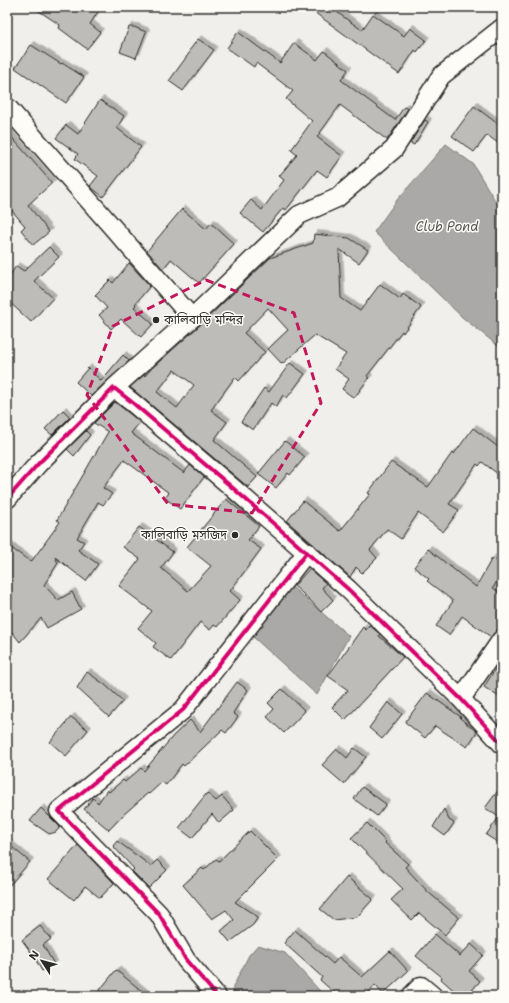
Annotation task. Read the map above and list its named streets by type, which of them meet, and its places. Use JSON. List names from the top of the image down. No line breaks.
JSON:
{"water":["Club Pond"],"places":["কালিবাড়ি মন্দির","কালিবাড়ি মসজিদ"],"north":"top left"}
